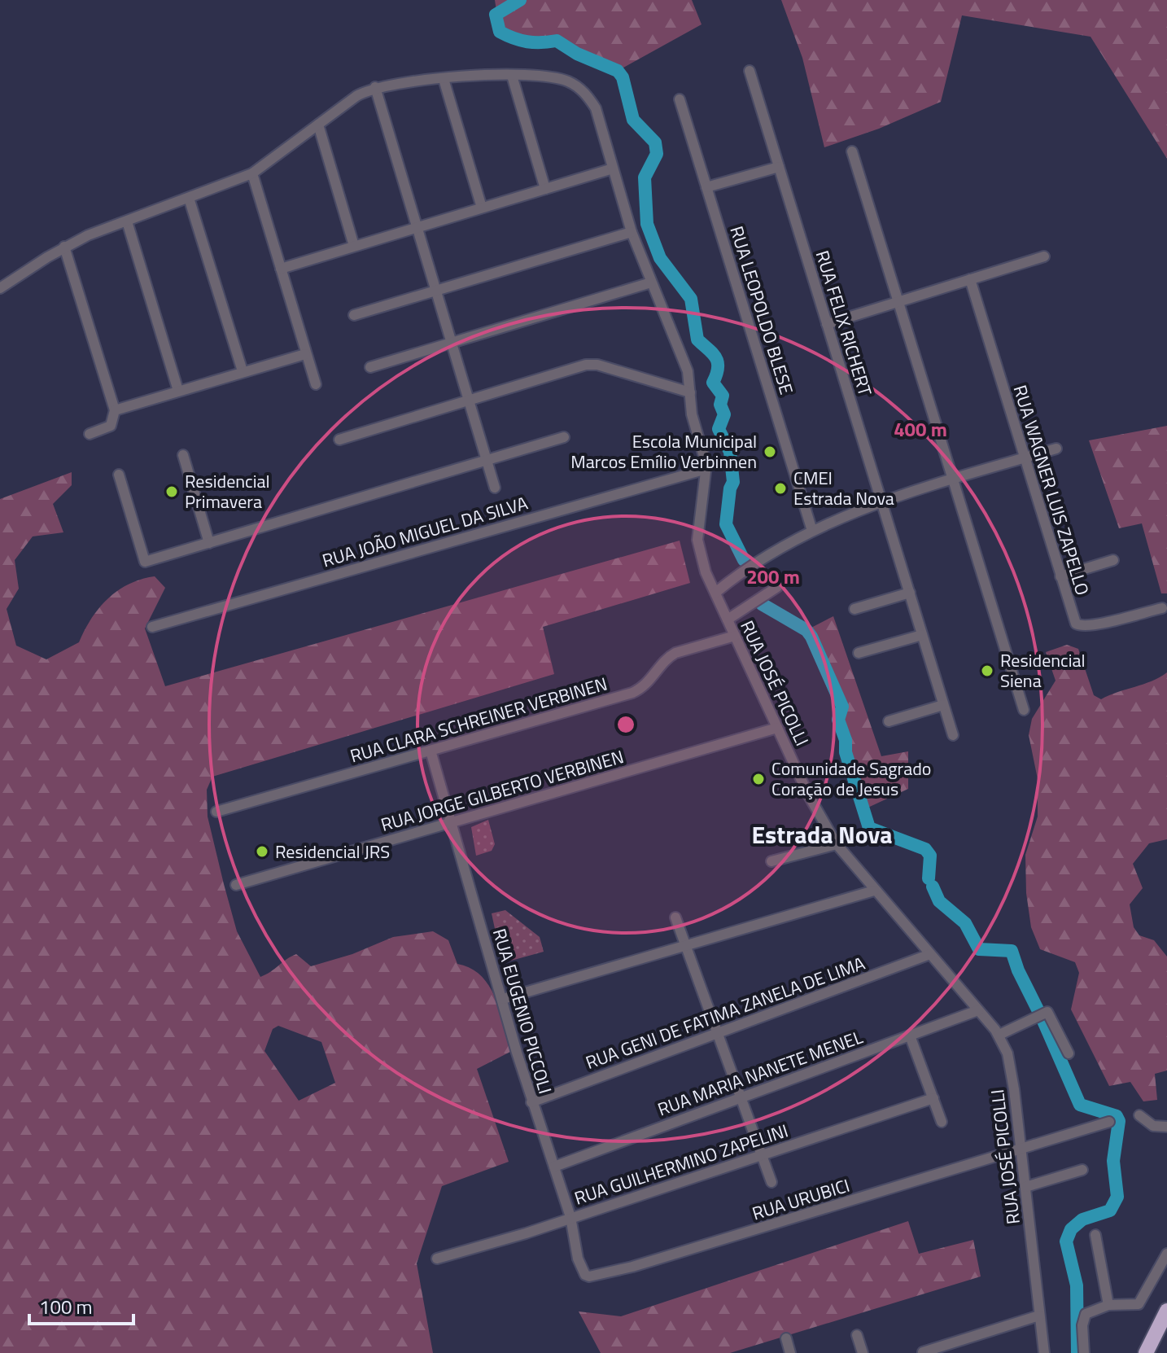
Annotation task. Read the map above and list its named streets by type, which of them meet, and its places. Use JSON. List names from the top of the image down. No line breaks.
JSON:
{"streets":{"street":["RUA LEOPOLDO BLESE","RUA FELIX RICHERT","RUA WAGNER LUIS ZAPELLO","RUA JOÃO MIGUEL DA SILVA","RUA JOSÉ PICOLLI","RUA CLARA SCHREINER VERBINEN","RUA JORGE GILBERTO VERBINEN","RUA EUGENIO PICCOLI","RUA GENI DE FATIMA ZANELA DE LIMA","RUA MARIA NANETE MENEL","RUA GUILHERMINO ZAPELINI","RUA URUBICI"]},"crossings":[["RUA JOÃO MIGUEL DA SILVA","RUA JOSÉ PICOLLI"],["RUA JOSÉ PICOLLI","RUA CLARA SCHREINER VERBINEN"],["RUA JOSÉ PICOLLI","RUA JORGE GILBERTO VERBINEN"],["RUA JOSÉ PICOLLI","RUA GENI DE FATIMA ZANELA DE LIMA"],["RUA JOSÉ PICOLLI","RUA MARIA NANETE MENEL"],["RUA JOSÉ PICOLLI","RUA URUBICI"],["RUA CLARA SCHREINER VERBINEN","RUA EUGENIO PICCOLI"],["RUA JORGE GILBERTO VERBINEN","RUA EUGENIO PICCOLI"],["RUA EUGENIO PICCOLI","RUA GENI DE FATIMA ZANELA DE LIMA"],["RUA EUGENIO PICCOLI","RUA MARIA NANETE MENEL"],["RUA EUGENIO PICCOLI","RUA GUILHERMINO ZAPELINI"],["RUA EUGENIO PICCOLI","RUA URUBICI"]],"districts":["Estrada Nova"],"places":["Escola Municipal Marcos Emílio Verbinnen","CMEI Estrada Nova","Residencial Primavera","Residencial Siena","Comunidade Sagrado Coração de Jesus","Residencial JRS"],"scale_bar":"100 m","rings":["400 m","200 m"]}
